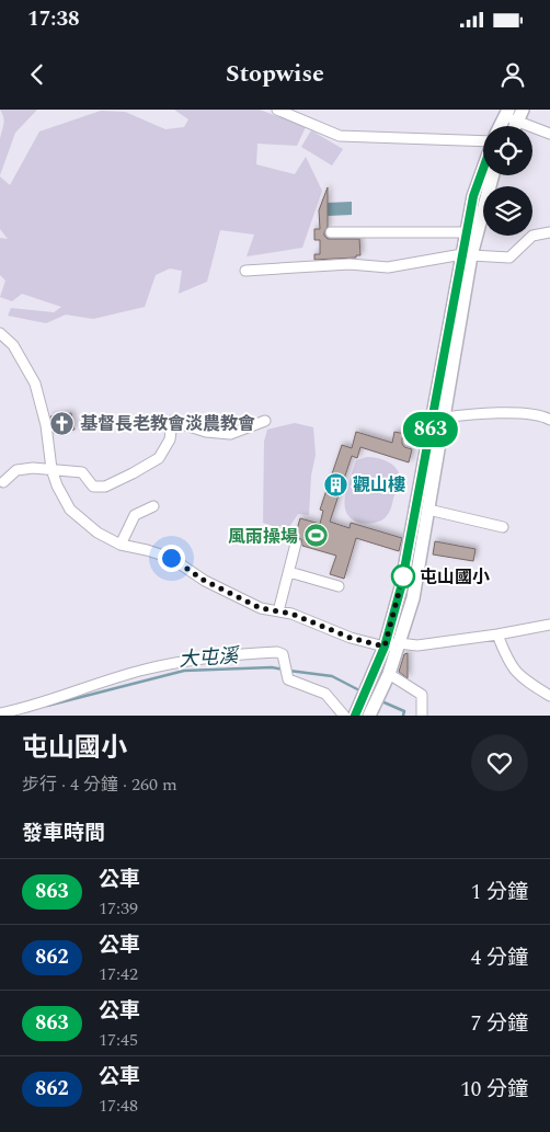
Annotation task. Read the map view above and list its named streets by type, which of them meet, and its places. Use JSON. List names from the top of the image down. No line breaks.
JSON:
{"water":["大屯溪"],"places":{"church":["基督長老教會淡農教會"],"building":["觀山樓"],"sports":["風雨操場"],"other":["屯山國小"]},"lines":["bus line 863"],"page":{"status":"17:38","header":"Stopwise","on_map":"863","heading":[["屯山國小","步行 · 4 分鐘 · 260 m"],"發車時間"],"list":[{"mark":"863","name":"公車","note":"17:39","value":"1 分鐘"},{"mark":"862","name":"公車","note":"17:42","value":"4 分鐘"},{"mark":"863","name":"公車","note":"17:45","value":"7 分鐘"},{"mark":"862","name":"公車","note":"17:48","value":"10 分鐘"}]}}
